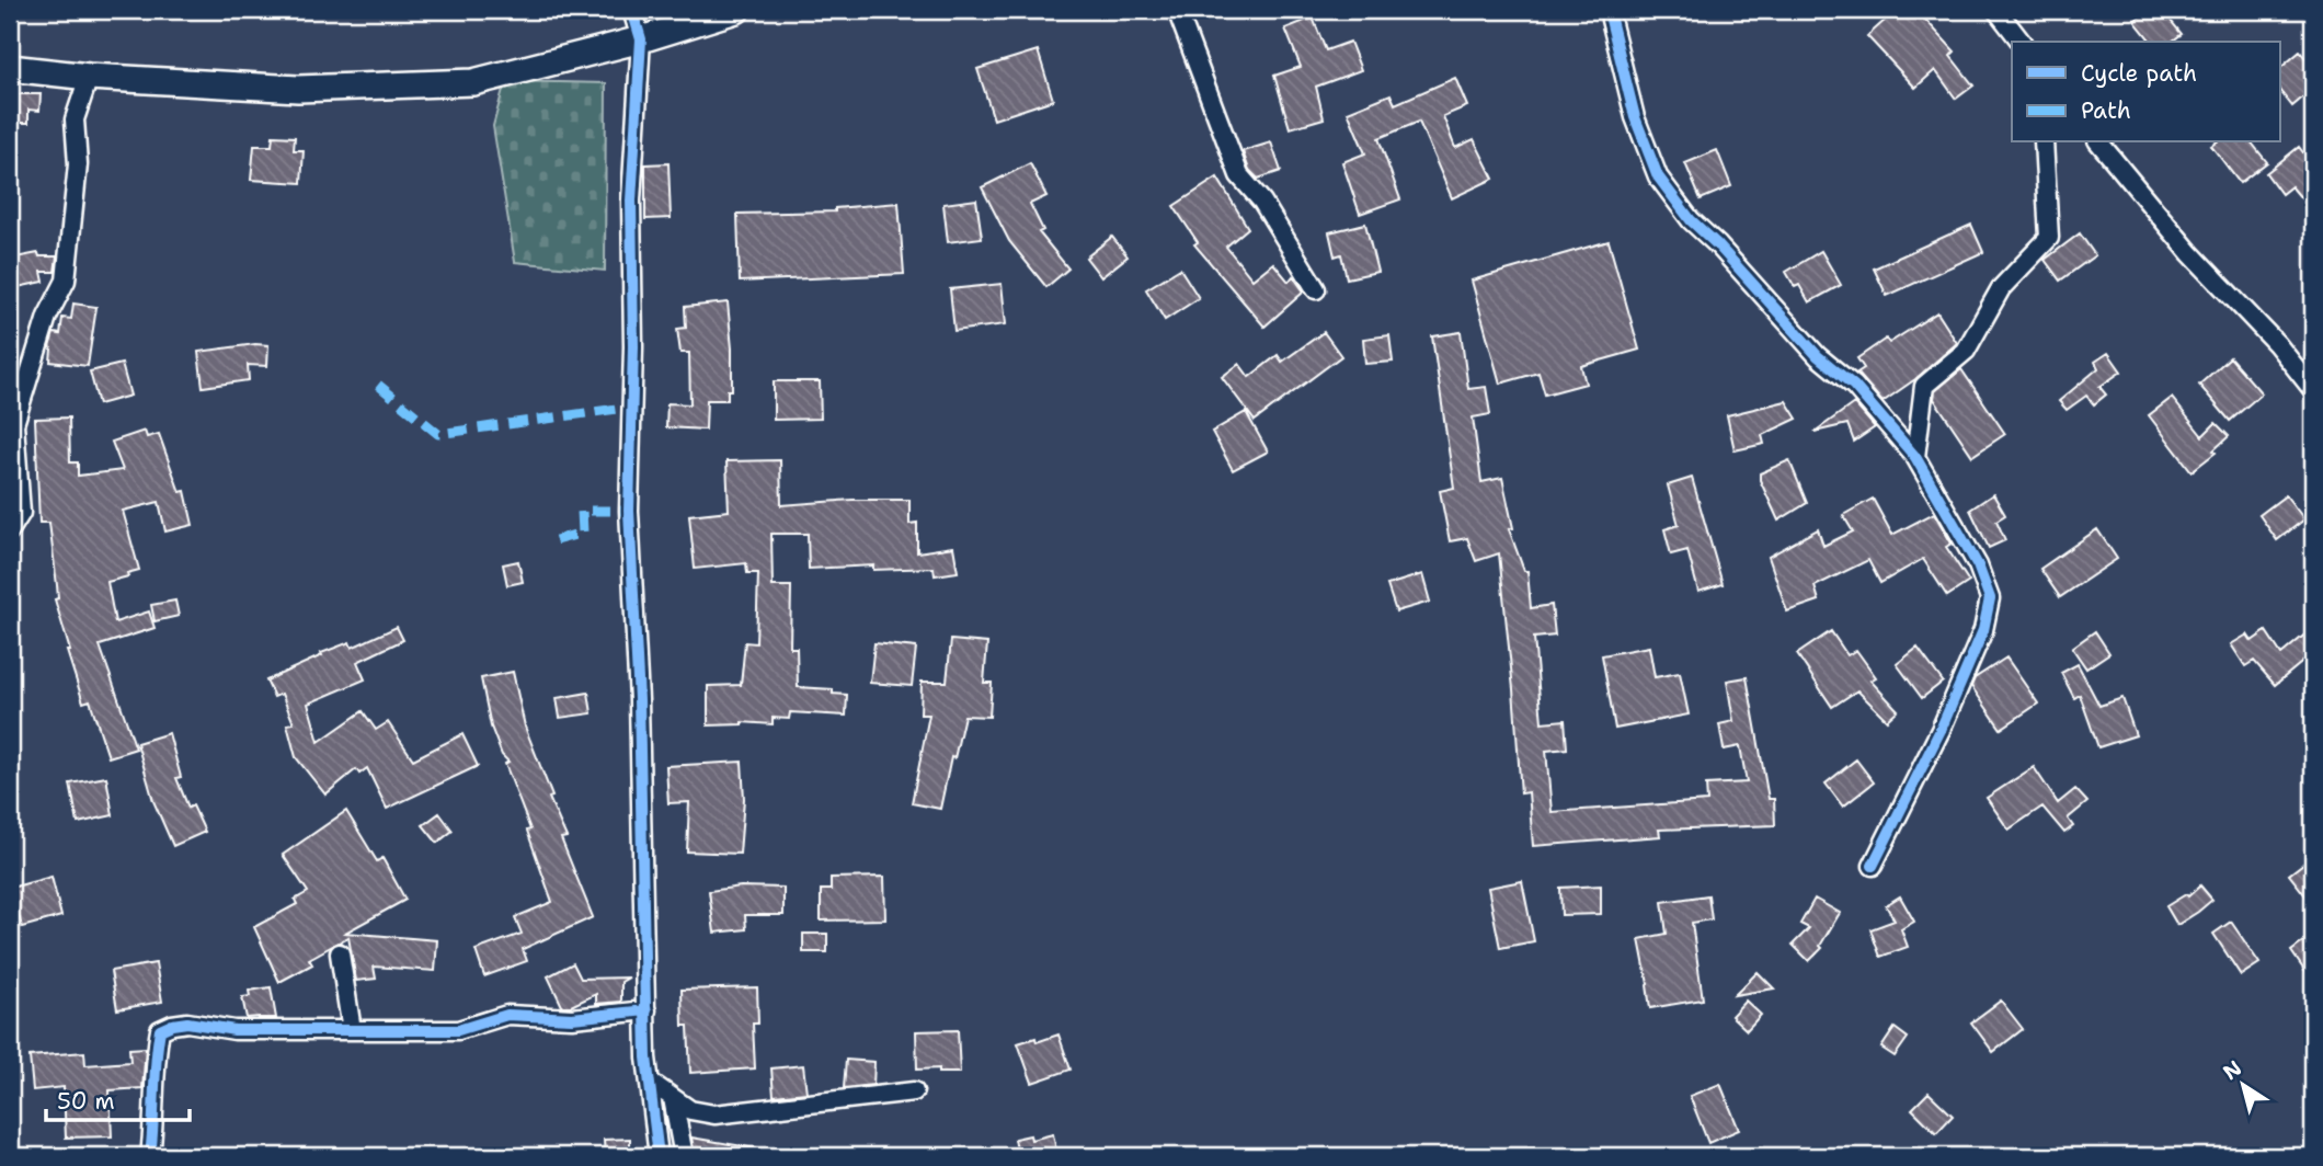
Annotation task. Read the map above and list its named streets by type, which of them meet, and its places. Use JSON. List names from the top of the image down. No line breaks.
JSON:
{"legend":["Cycle path","Path"],"scale_bar":"50 m","north":"top left"}
